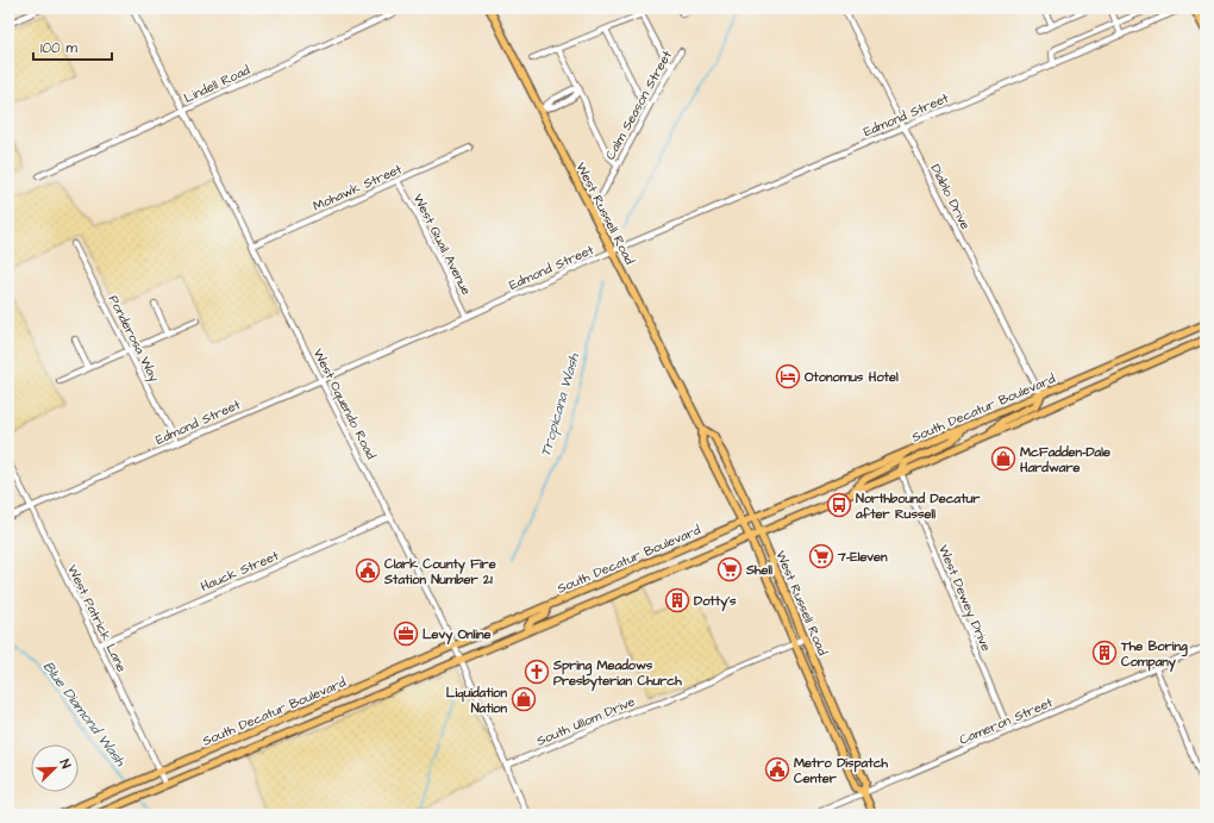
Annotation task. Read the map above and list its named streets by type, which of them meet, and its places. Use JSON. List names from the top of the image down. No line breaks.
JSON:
{"streets":{"main road":["West Russell Road","South Decatur Boulevard"],"street":["Lindell Road","Calm Season Street","Edmond Street","Mohawk Street","Diablo Drive","West Quail Avenue","Ponderosa Way","West Oquendo Road","Hauck Street","West Dewey Drive","West Patrick Lane","South Ullom Drive","Cameron Street"]},"crossings":[["Lindell Road","West Oquendo Road"],["Edmond Street","Diablo Drive"],["Edmond Street","West Russell Road"],["Edmond Street","West Quail Avenue"],["Edmond Street","Ponderosa Way"],["Edmond Street","West Oquendo Road"],["Edmond Street","West Patrick Lane"],["Mohawk Street","West Quail Avenue"],["Mohawk Street","West Oquendo Road"],["Diablo Drive","South Decatur Boulevard"],["West Russell Road","South Decatur Boulevard"],["West Russell Road","South Ullom Drive"],["West Russell Road","Cameron Street"],["West Oquendo Road","South Decatur Boulevard"],["West Oquendo Road","Hauck Street"],["West Oquendo Road","South Ullom Drive"],["South Decatur Boulevard","West Dewey Drive"],["South Decatur Boulevard","West Patrick Lane"],["Hauck Street","West Patrick Lane"],["West Dewey Drive","Cameron Street"]],"water":["Tropicana Wash","Blue Diamond Wash"],"places":{"hotel":["Otonomus Hotel"],"shop":["McFadden-Dale Hardware","Liquidation Nation"],"bus stop":["Northbound Decatur after Russell"],"supermarket":["7-Eleven","Shell"],"public building":["Clark County Fire Station Number 21","Metro Dispatch Center"],"building":["Dotty’s","The Boring Company"],"office":["Levy Online"],"church":["Spring Meadows Presbyterian Church"]},"scale_bar":"100 m","north":"top right"}
